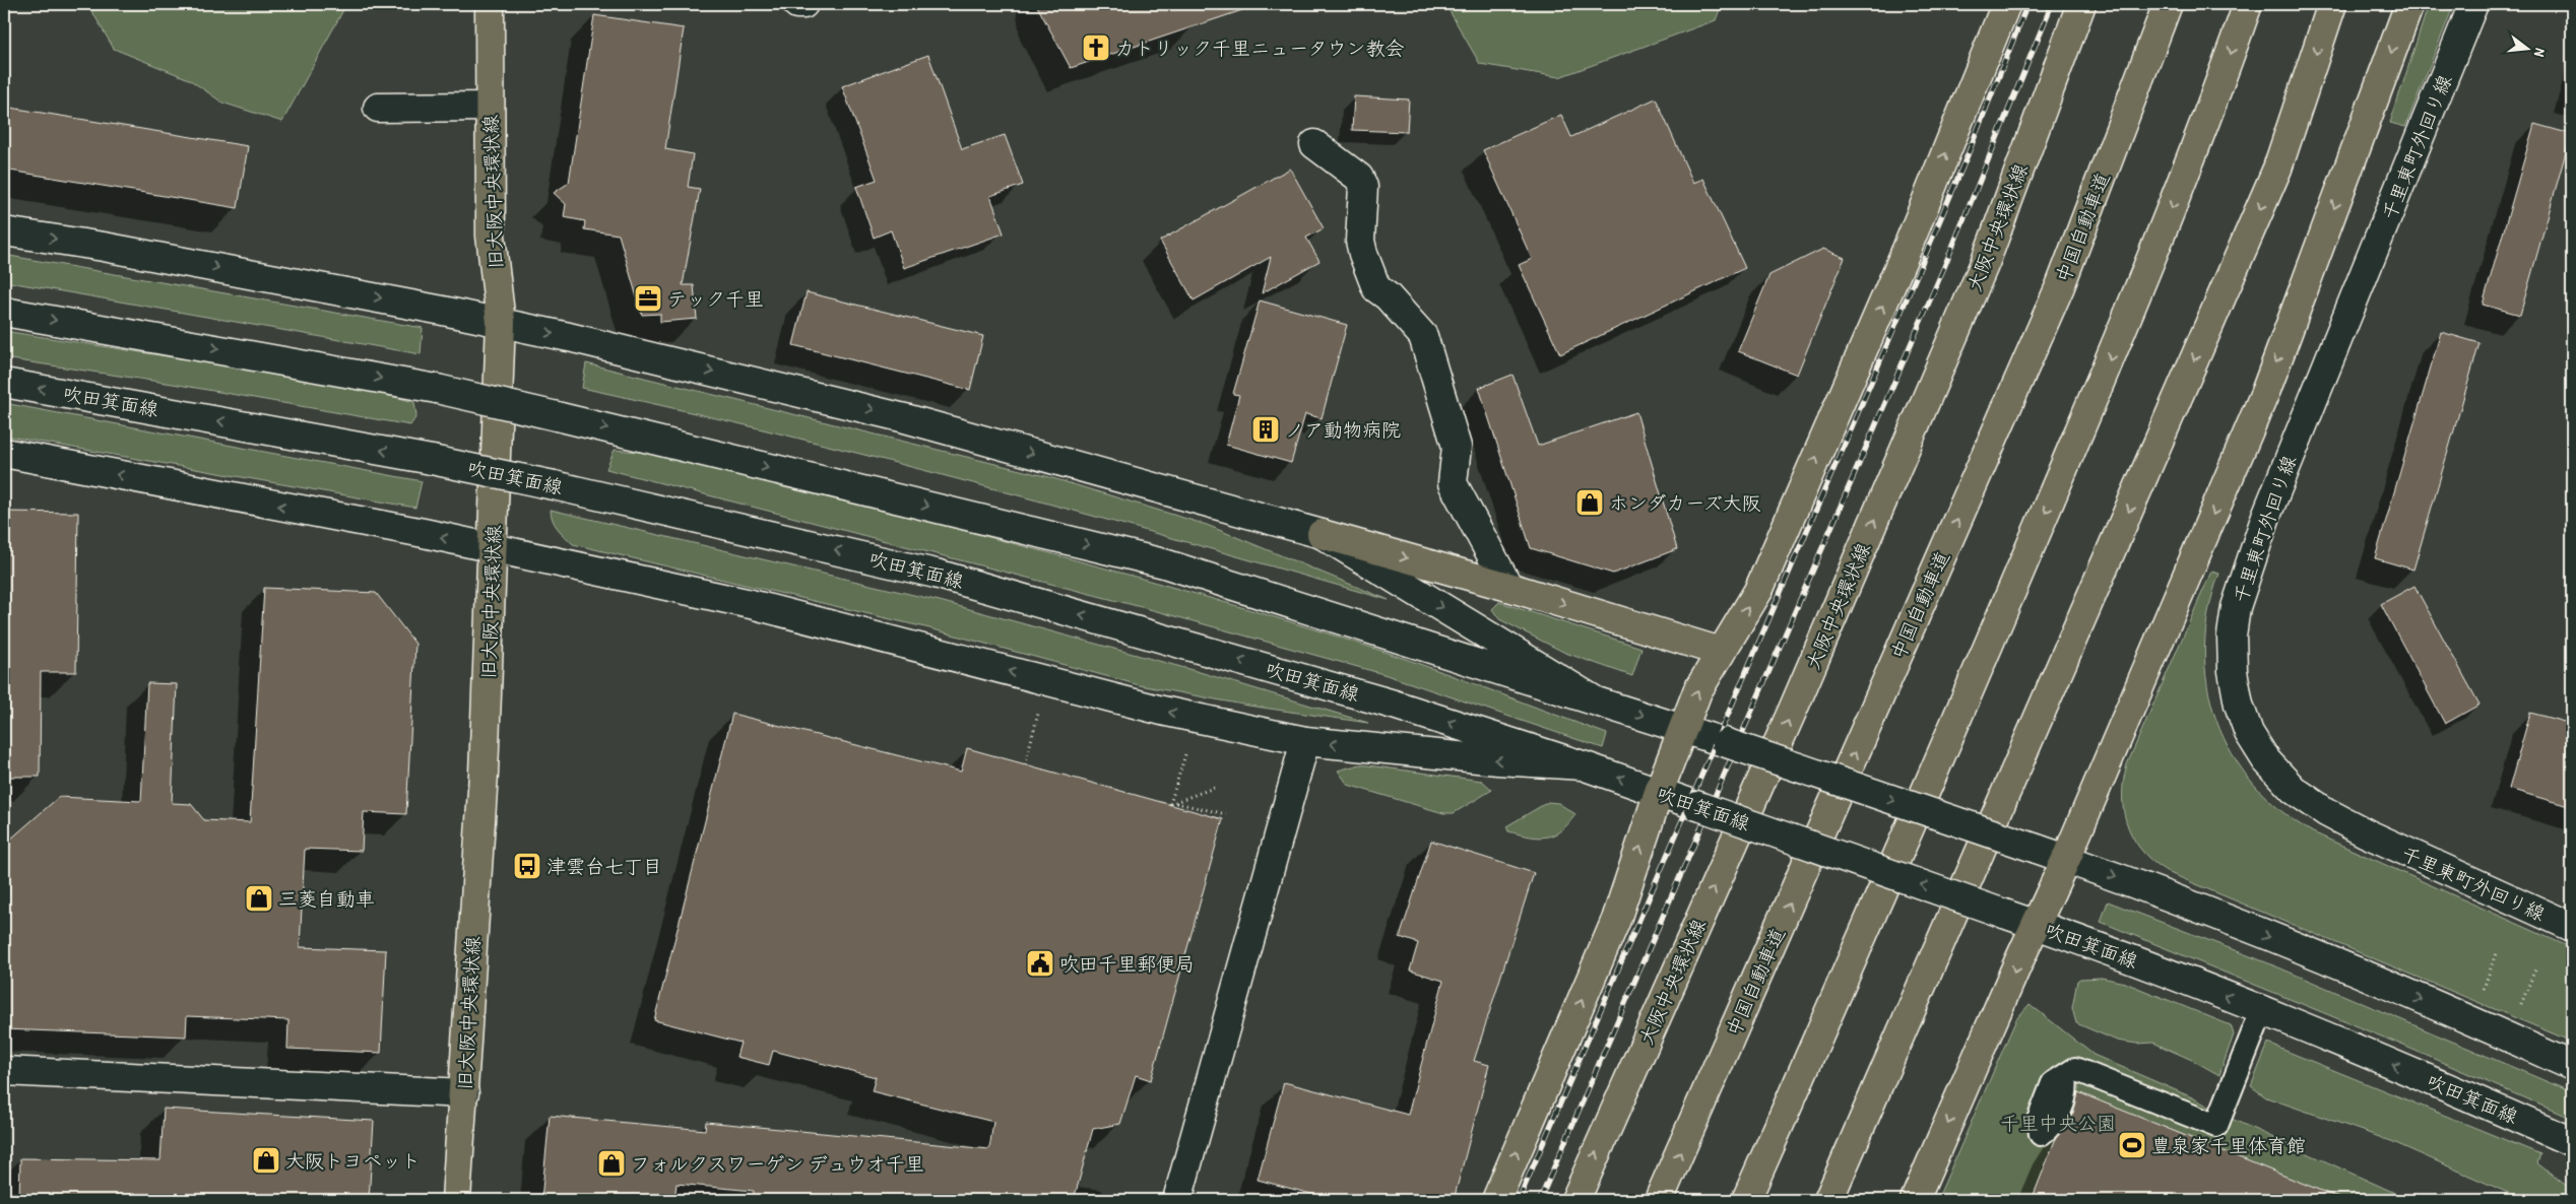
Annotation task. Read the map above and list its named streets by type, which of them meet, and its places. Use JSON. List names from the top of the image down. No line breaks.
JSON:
{"streets":{"main road":["千里東町外回り線","旧大阪中央環状線","大阪中央環状線","中国自動車道","吹田箕面線"]},"parks":["千里中央公園"],"places":{"church":["カトリック千里ニュータウン教会"],"office":["テック千里"],"building":["ノア動物病院"],"shop":["ホンダカーズ大阪","三菱自動車","大阪トヨペット","フォルクスワーゲン デュウオ千里"],"bus stop":["津雲台七丁目"],"public building":["吹田千里郵便局"],"sports":["豊泉家千里体育館"]},"north":"right"}
